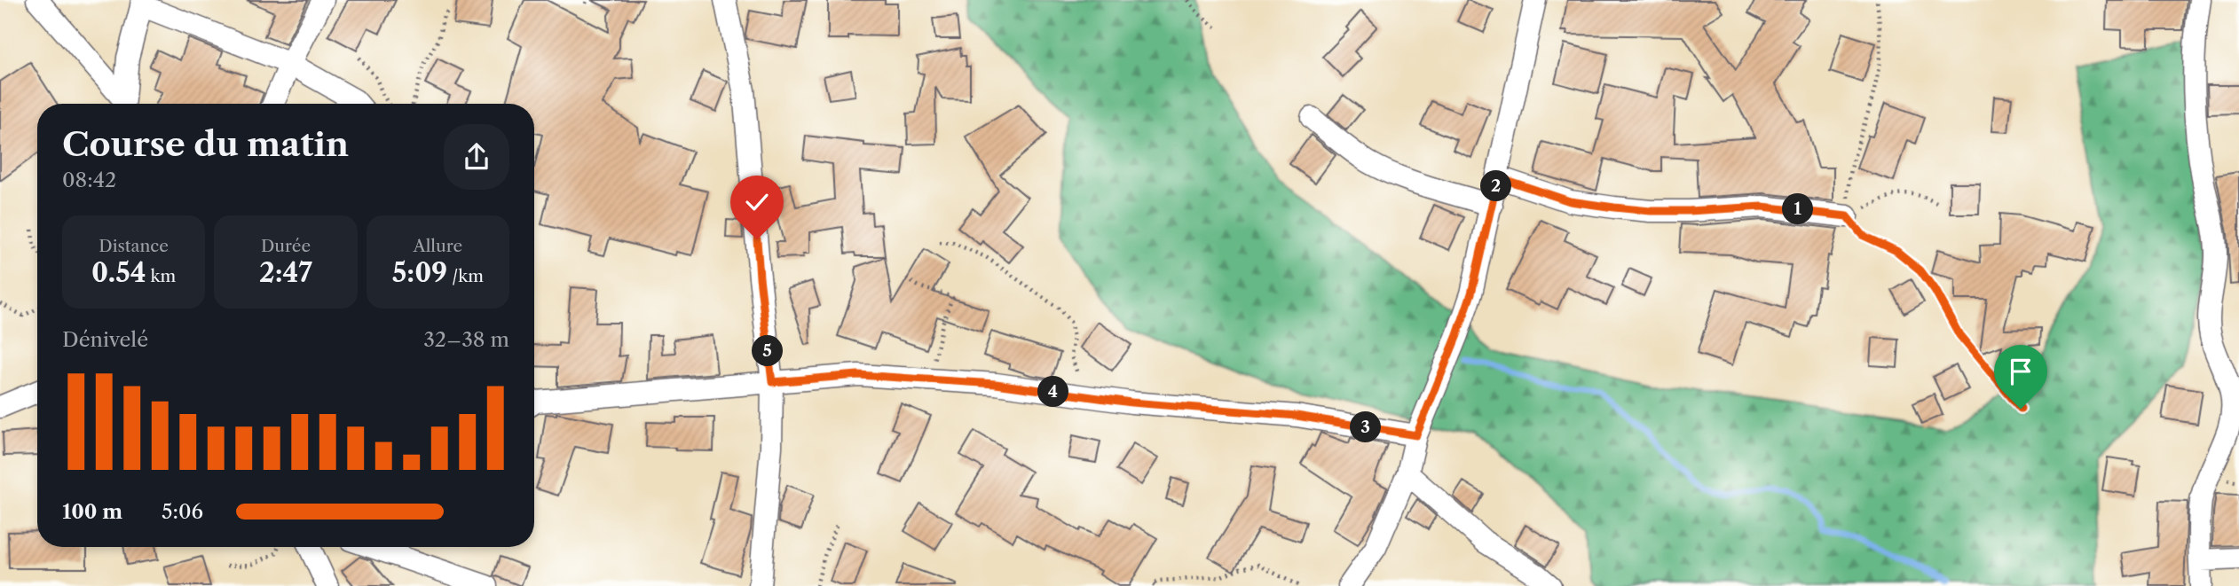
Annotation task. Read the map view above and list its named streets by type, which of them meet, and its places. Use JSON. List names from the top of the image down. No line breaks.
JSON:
{"page":{"heading":["Course du matin","08:42"],"pins":["2","1","5","4","3"],"stats":[["Distance","0.54 km"],["Durée","2:47"],["Allure","5:09 /km"]],"chart":["Dénivelé","32–38 m"],"list":[{"name":"100 m","note":"5:06"}]}}
